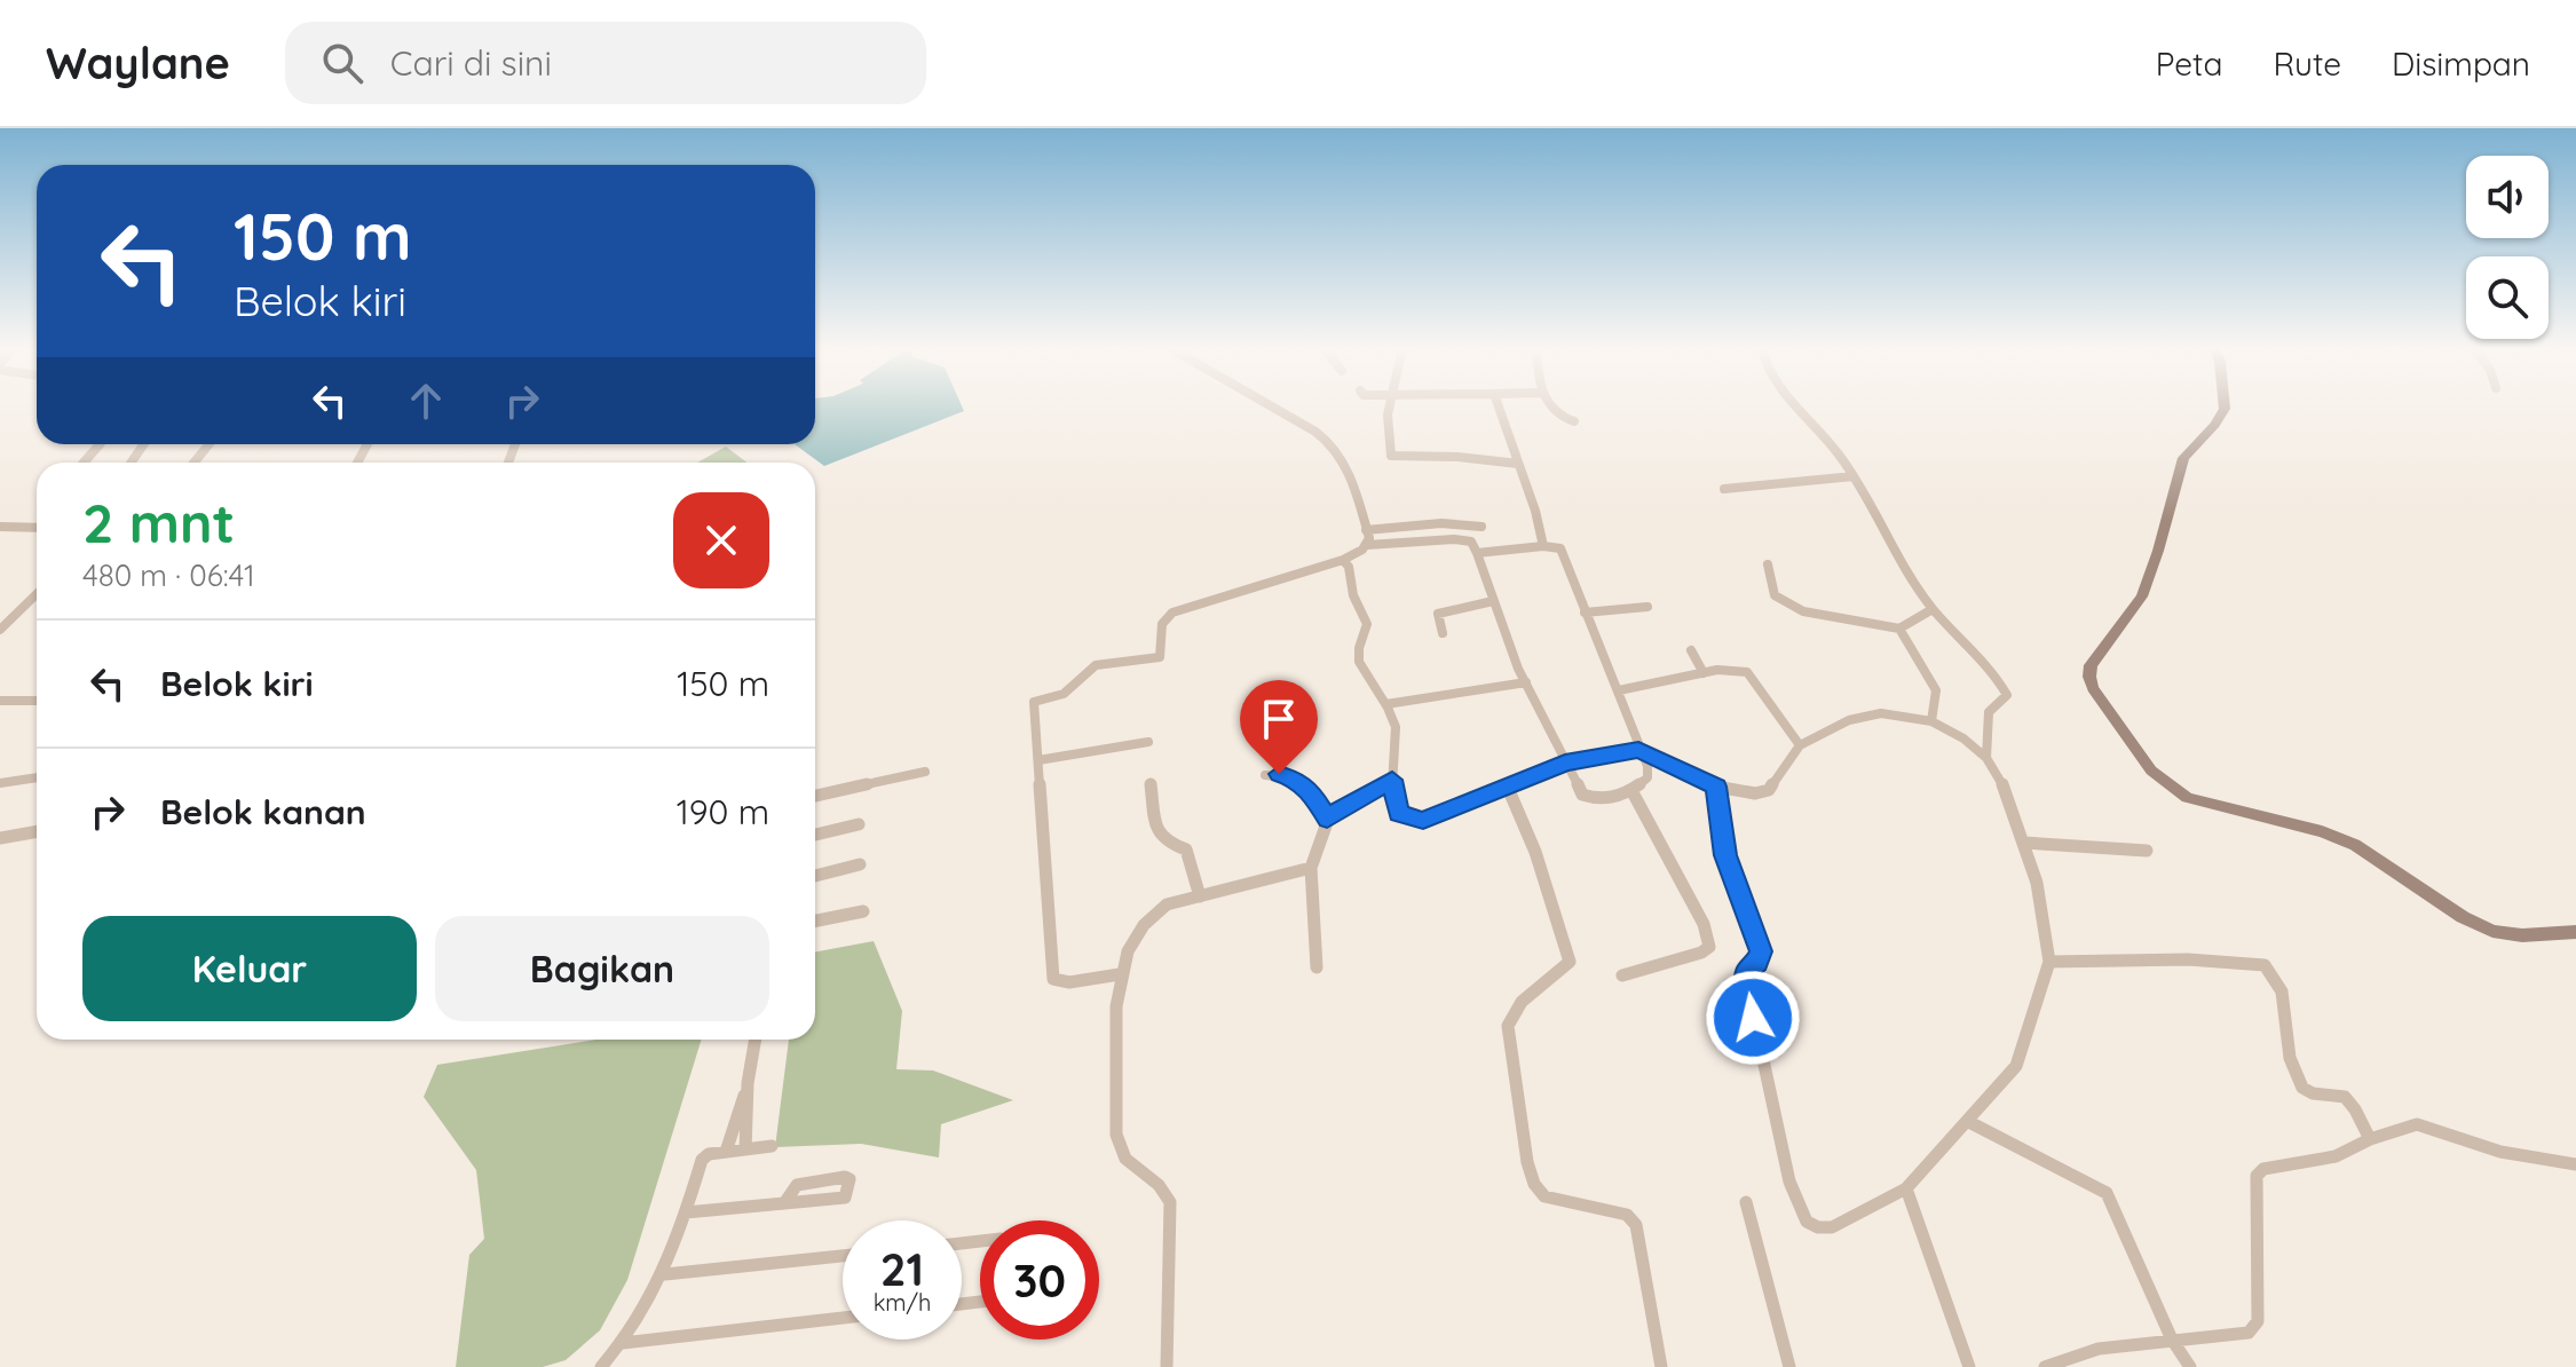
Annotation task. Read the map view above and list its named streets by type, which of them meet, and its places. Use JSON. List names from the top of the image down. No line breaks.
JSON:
{"page":{"header":"Waylane","search":"Cari di sini","nav":["Peta","Rute","Disimpan"],"turn":["150 m","Belok kiri"],"heading":["2 mnt","480 m · 06:41"],"list":[{"name":"Belok kiri","value":"150 m"},{"name":"Belok kanan","value":"190 m"}],"buttons":["Keluar","Bagikan"],"speed":"21 km/h","limit":"30"}}
